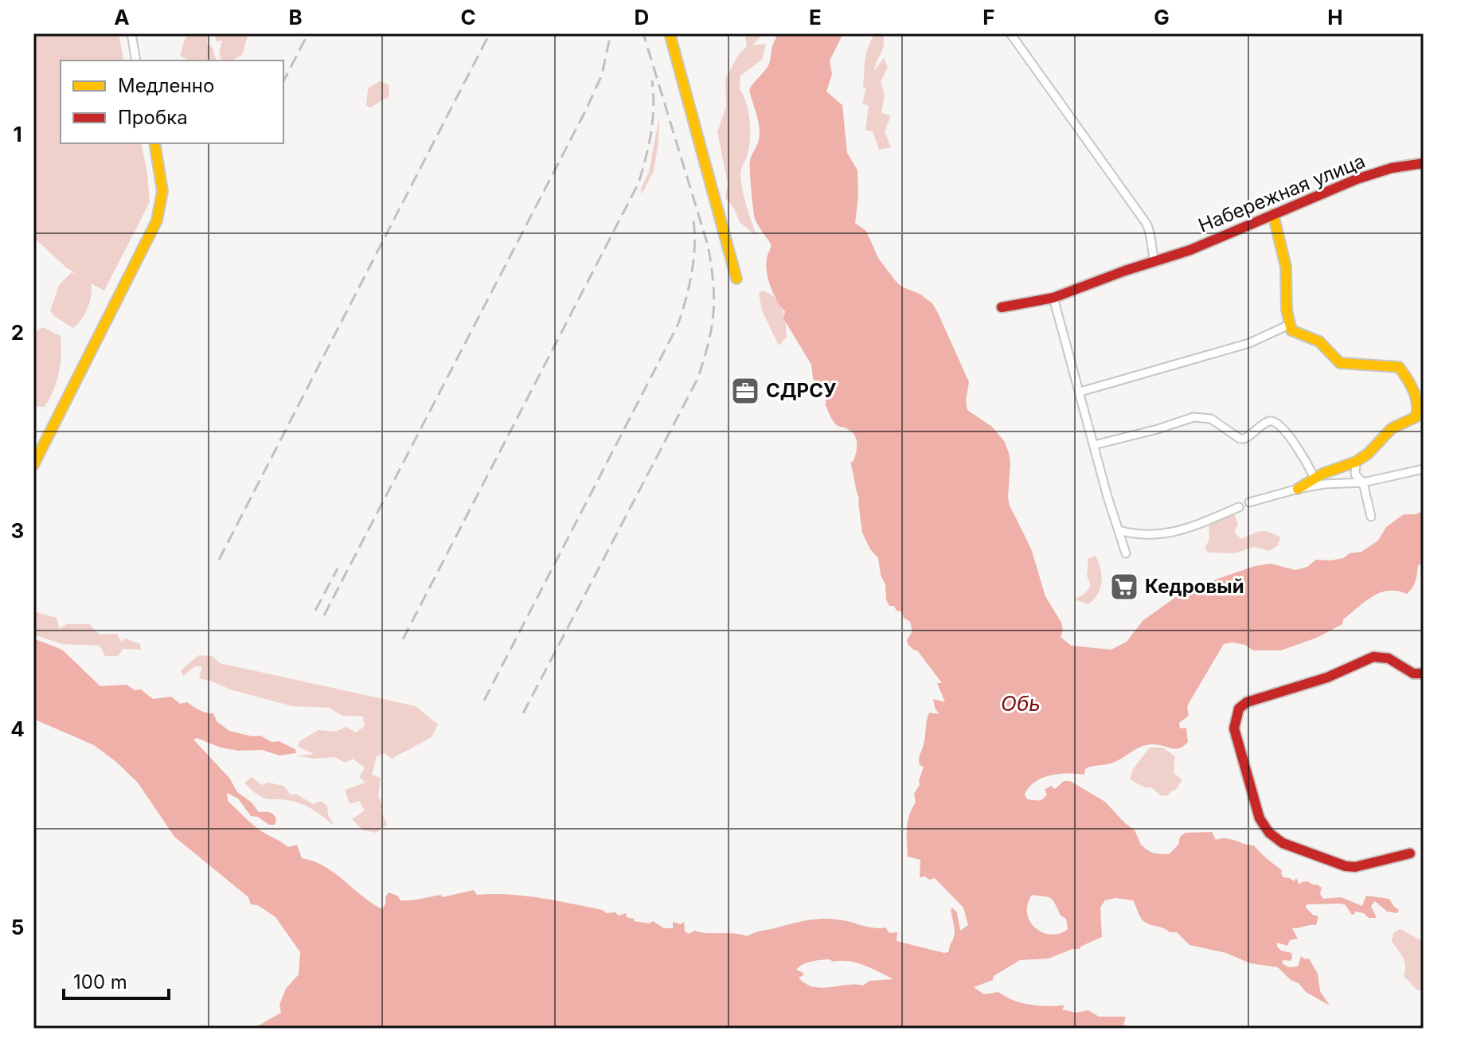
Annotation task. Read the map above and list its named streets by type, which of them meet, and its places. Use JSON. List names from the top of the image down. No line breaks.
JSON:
{"streets":{"street":["Набережная улица"]},"water":["Обь"],"places":{"office":["СДРСУ"],"supermarket":["Кедровый"]},"legend":["Медленно","Пробка"],"scale_bar":"100 m","grid":{"columns":["A","B","C","D","E","F","G","H"],"rows":["1","2","3","4","5"]}}
